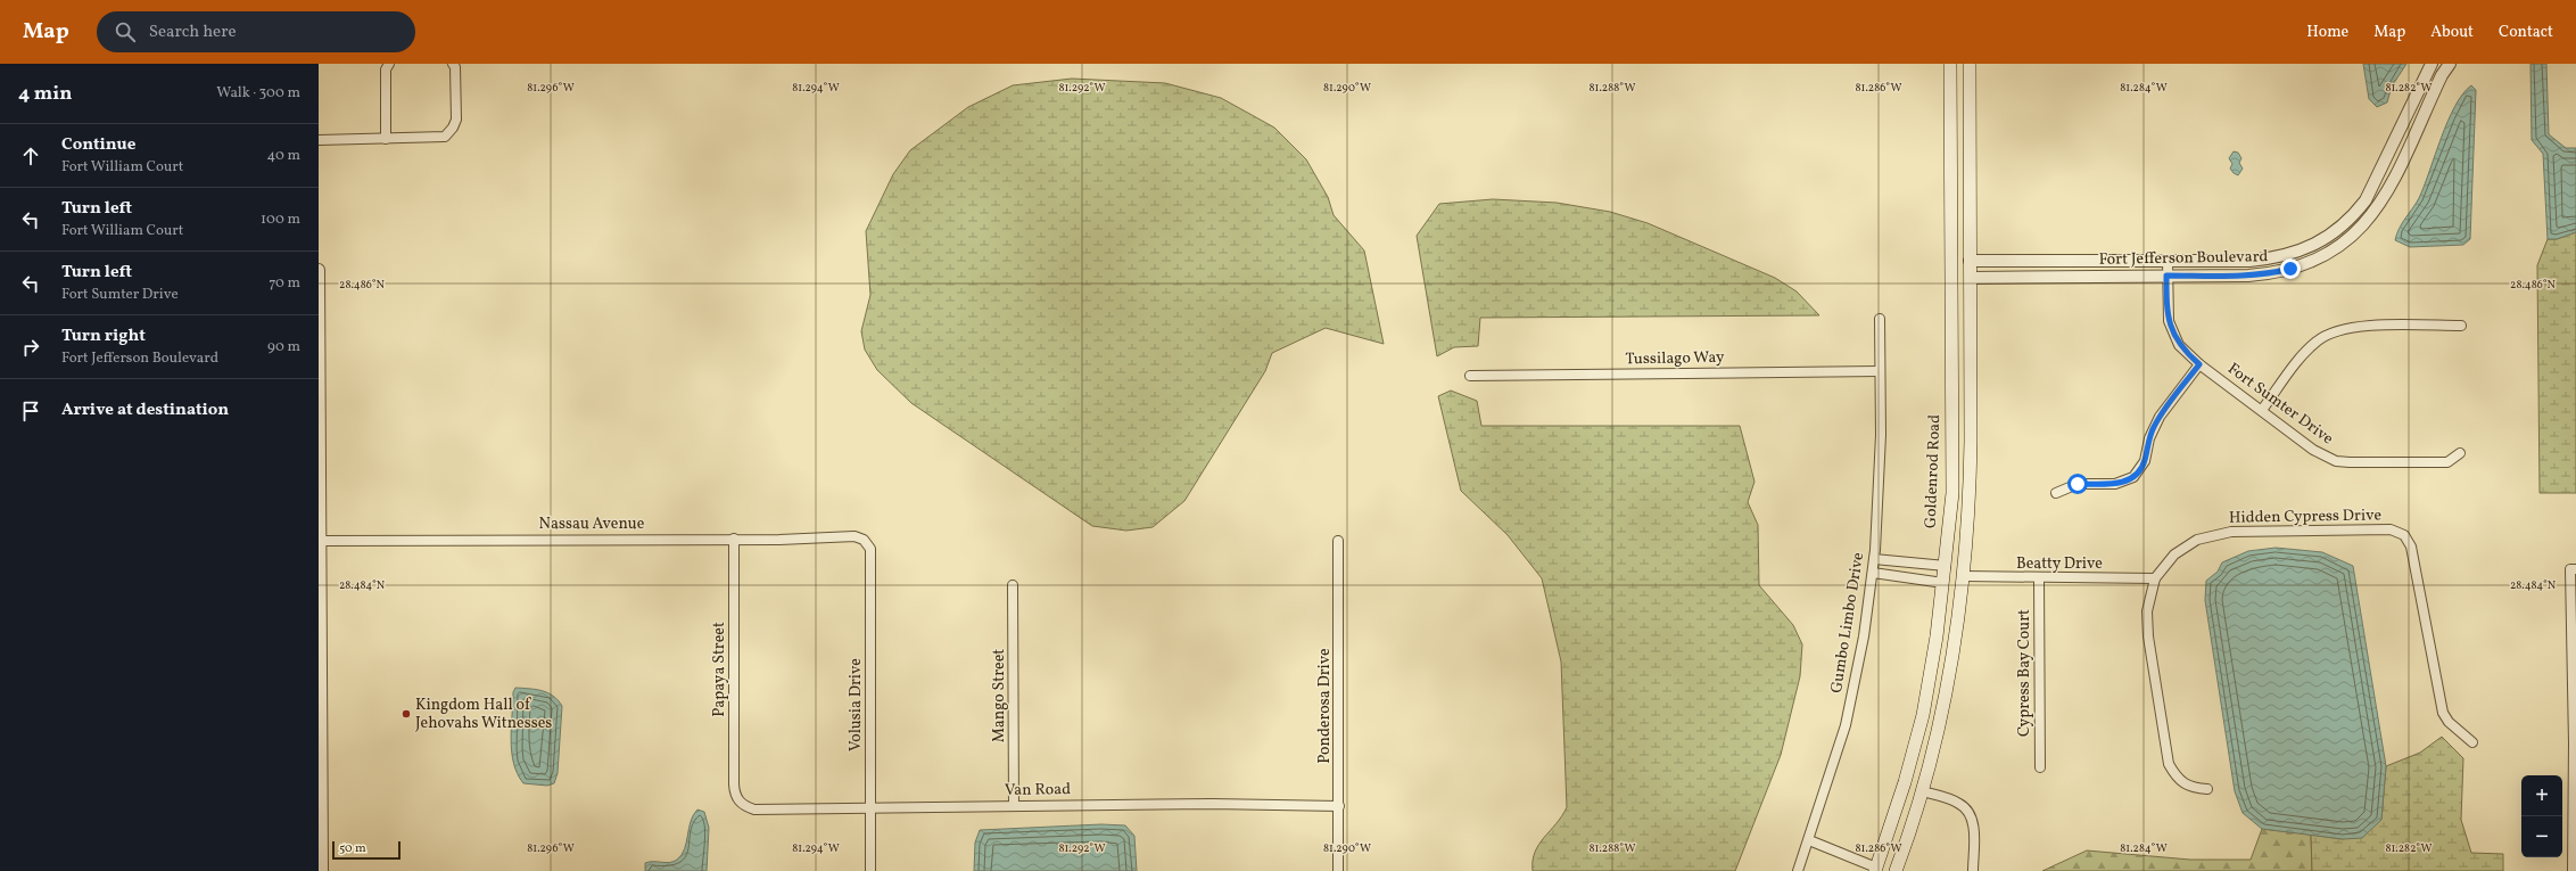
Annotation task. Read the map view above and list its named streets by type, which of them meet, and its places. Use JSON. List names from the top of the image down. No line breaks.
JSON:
{"streets":{"main road":["Goldenrod Road"],"street":["Fort Jefferson Boulevard","Tussilago Way","Fort Sumter Drive","Hidden Cypress Drive","Nassau Avenue","Beatty Drive","Gumbo Limbo Drive","Papaya Street","Cypress Bay Court","Mango Street","Volusia Drive","Ponderosa Drive","Van Road"]},"crossings":[["Fort Jefferson Boulevard","Fort Sumter Drive"],["Tussilago Way","Gumbo Limbo Drive"],["Hidden Cypress Drive","Beatty Drive"],["Nassau Avenue","Papaya Street"],["Nassau Avenue","Volusia Drive"],["Beatty Drive","Cypress Bay Court"],["Papaya Street","Van Road"],["Mango Street","Van Road"],["Volusia Drive","Van Road"],["Ponderosa Drive","Van Road"]],"places":["Kingdom Hall of Jehovahs Witnesses"],"scale_bar":"50 m","page":{"header":"Map","search":"Search here","nav":["Home","Map","About","Contact"],"heading":["4 min","Walk · 300 m"],"list":[["Continue","Fort William Court","40 m"],["Turn left","Fort William Court","100 m"],["Turn left","Fort Sumter Drive","70 m"],["Turn right","Fort Jefferson Boulevard","90 m"],"Arrive at destination"],"map_buttons":["+","−"],"scale":"50 m"},"coordinates":["81.296°W","81.294°W","81.292°W","81.290°W","81.288°W","81.286°W","81.284°W","81.282°W","28.486°N","28.484°N"]}
